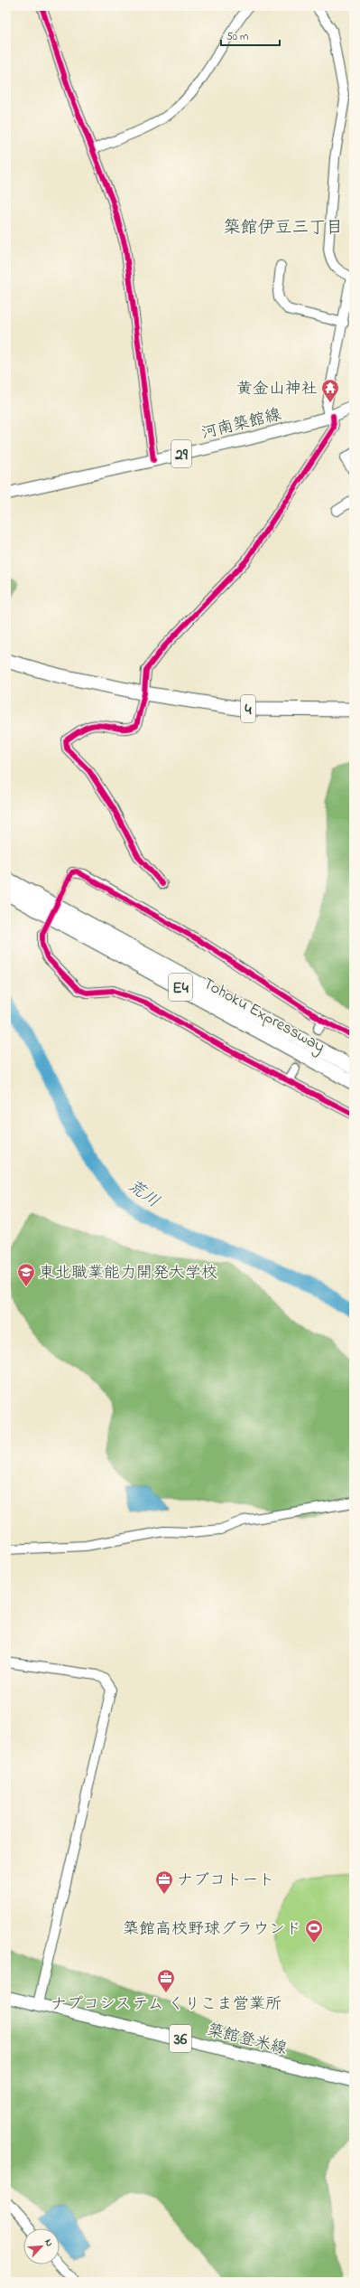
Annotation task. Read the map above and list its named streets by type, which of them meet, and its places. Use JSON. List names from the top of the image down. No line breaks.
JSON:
{"streets":{"highway":["4","E4","Tohoku Expressway"],"main road":["河南築館線","29","36","築館登米線"]},"districts":["築館伊豆三丁目"],"water":["荒川"],"places":{"temple":["黄金山神社"],"school or university":["東北職業能力開発大学校"],"office":["ナブコトート","ナプコシステム くりこま営業所"],"sports":["築館高校野球グラウンド"]},"scale_bar":"50 m","north":"top right"}
